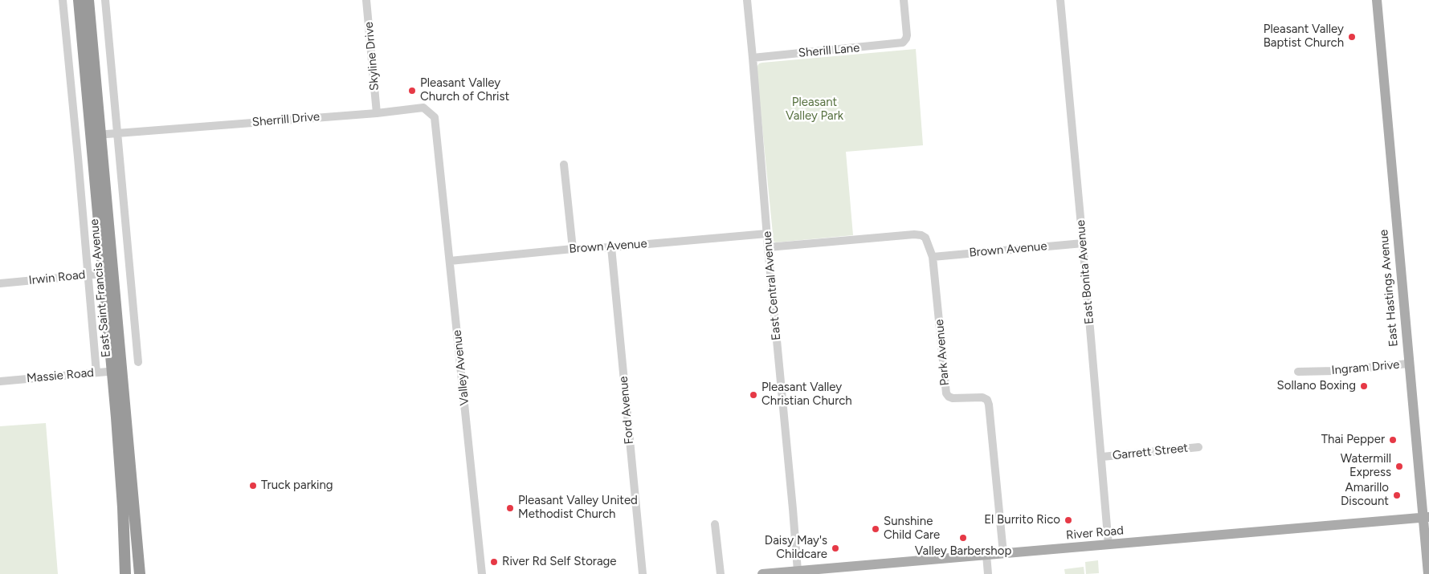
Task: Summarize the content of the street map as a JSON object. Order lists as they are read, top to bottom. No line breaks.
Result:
{"streets":{"highway":["East Saint Francis Avenue"],"main road":["East Hastings Avenue","River Road"],"street":["Sherill Lane","Skyline Drive","Sherrill Drive","Brown Avenue","East Bonita Avenue","Irwin Road","East Central Avenue","Park Avenue","Valley Avenue","Ingram Drive","Massie Road","Ford Avenue","Garrett Street"]},"crossings":[["Sherill Lane","East Central Avenue"],["Skyline Drive","Sherrill Drive"],["Sherrill Drive","East Saint Francis Avenue"],["Sherrill Drive","Valley Avenue"],["Brown Avenue","East Bonita Avenue"],["Brown Avenue","East Central Avenue"],["Brown Avenue","Park Avenue"],["Brown Avenue","Valley Avenue"],["Brown Avenue","Ford Avenue"],["East Bonita Avenue","Garrett Street"],["East Bonita Avenue","River Road"],["Irwin Road","East Saint Francis Avenue"],["East Central Avenue","Park Avenue"],["East Central Avenue","River Road"],["East Saint Francis Avenue","Massie Road"],["East Hastings Avenue","Ingram Drive"],["East Hastings Avenue","River Road"],["Park Avenue","River Road"]],"parks":["Pleasant Valley Park"],"places":["Pleasant Valley Baptist Church","Pleasant Valley Church of Christ","Sollano Boxing","Pleasant Valley Christian Church","Thai Pepper","Watermill Express","Truck parking","Amarillo Discount","Pleasant Valley United Methodist Church","El Burrito Rico","Sunshine Child Care","Valley Barbershop","Daisy May's Childcare","River Rd Self Storage"]}
